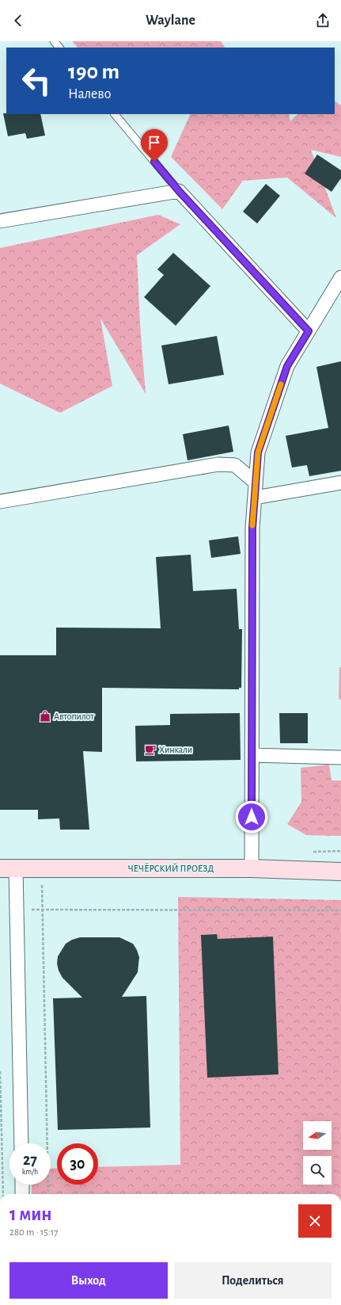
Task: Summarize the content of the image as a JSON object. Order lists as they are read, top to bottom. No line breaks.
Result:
{"streets":{"main road":["ЧЕЧЁРСКИЙ ПРОЕЗД"]},"places":{"shop":["Автопилот"],"cafe":["Хинкали"]},"north":"left","page":{"header":"Waylane","turn":["190 m","Налево"],"speed":"27 km/h","limit":"30","heading":["1 мин","280 m · 15:17"],"buttons":["Выход","Поделиться"]}}
